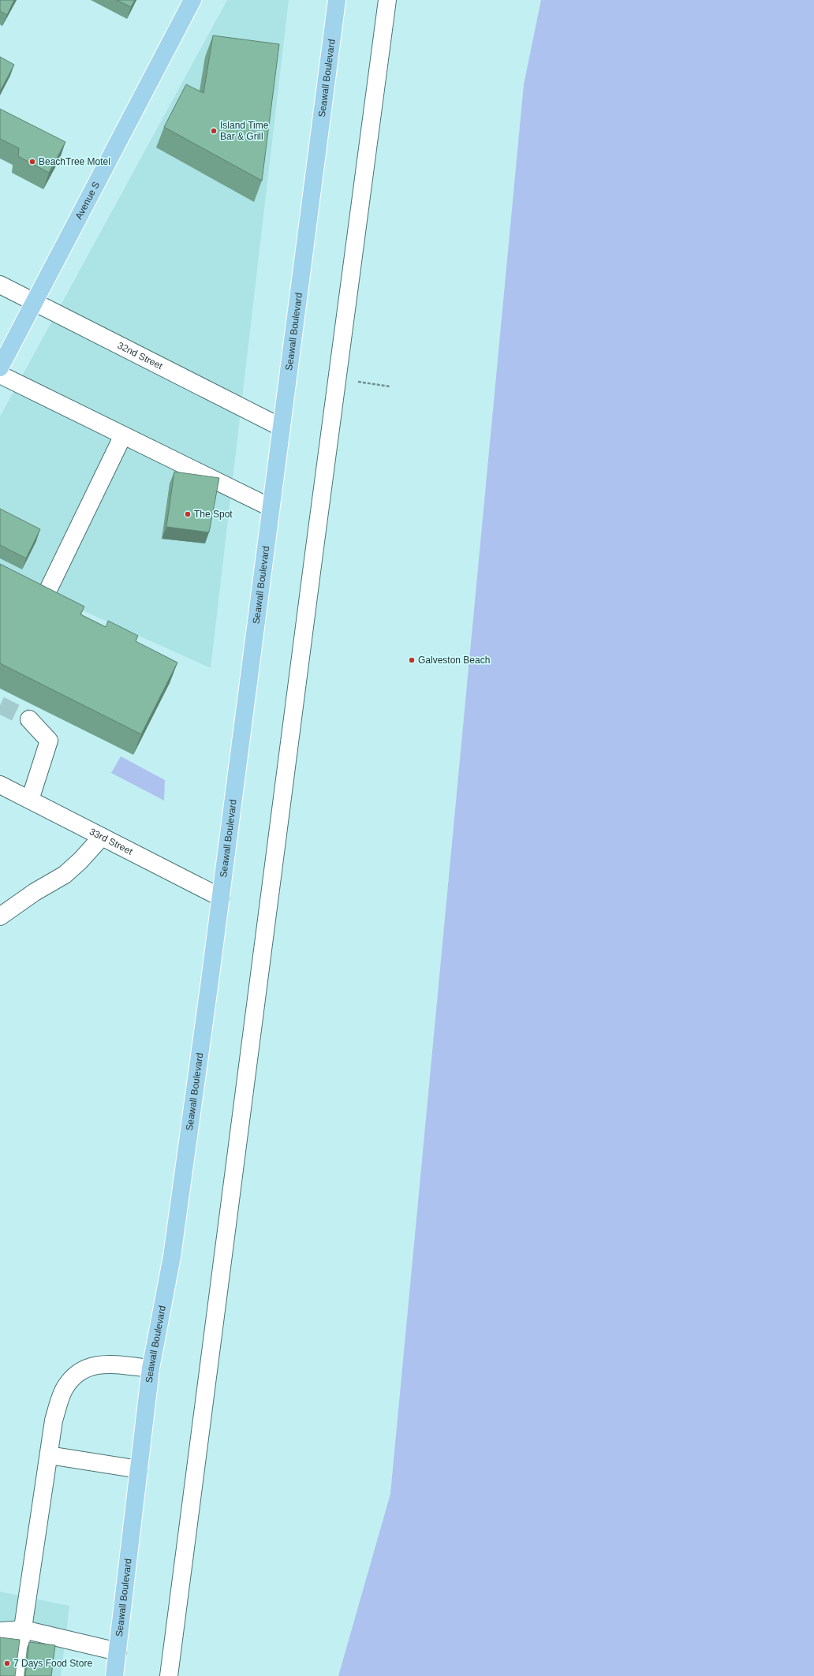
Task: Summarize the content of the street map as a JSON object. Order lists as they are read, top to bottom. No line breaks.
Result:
{"streets":{"main road":["Seawall Boulevard","Avenue S"],"street":["32nd Street","33rd Street"]},"crossings":[["Seawall Boulevard","32nd Street"],["Seawall Boulevard","33rd Street"],["Avenue S","32nd Street"]],"places":["Island Time Bar & Grill","BeachTree Motel","The Spot","Galveston Beach","7 Days Food Store"]}
